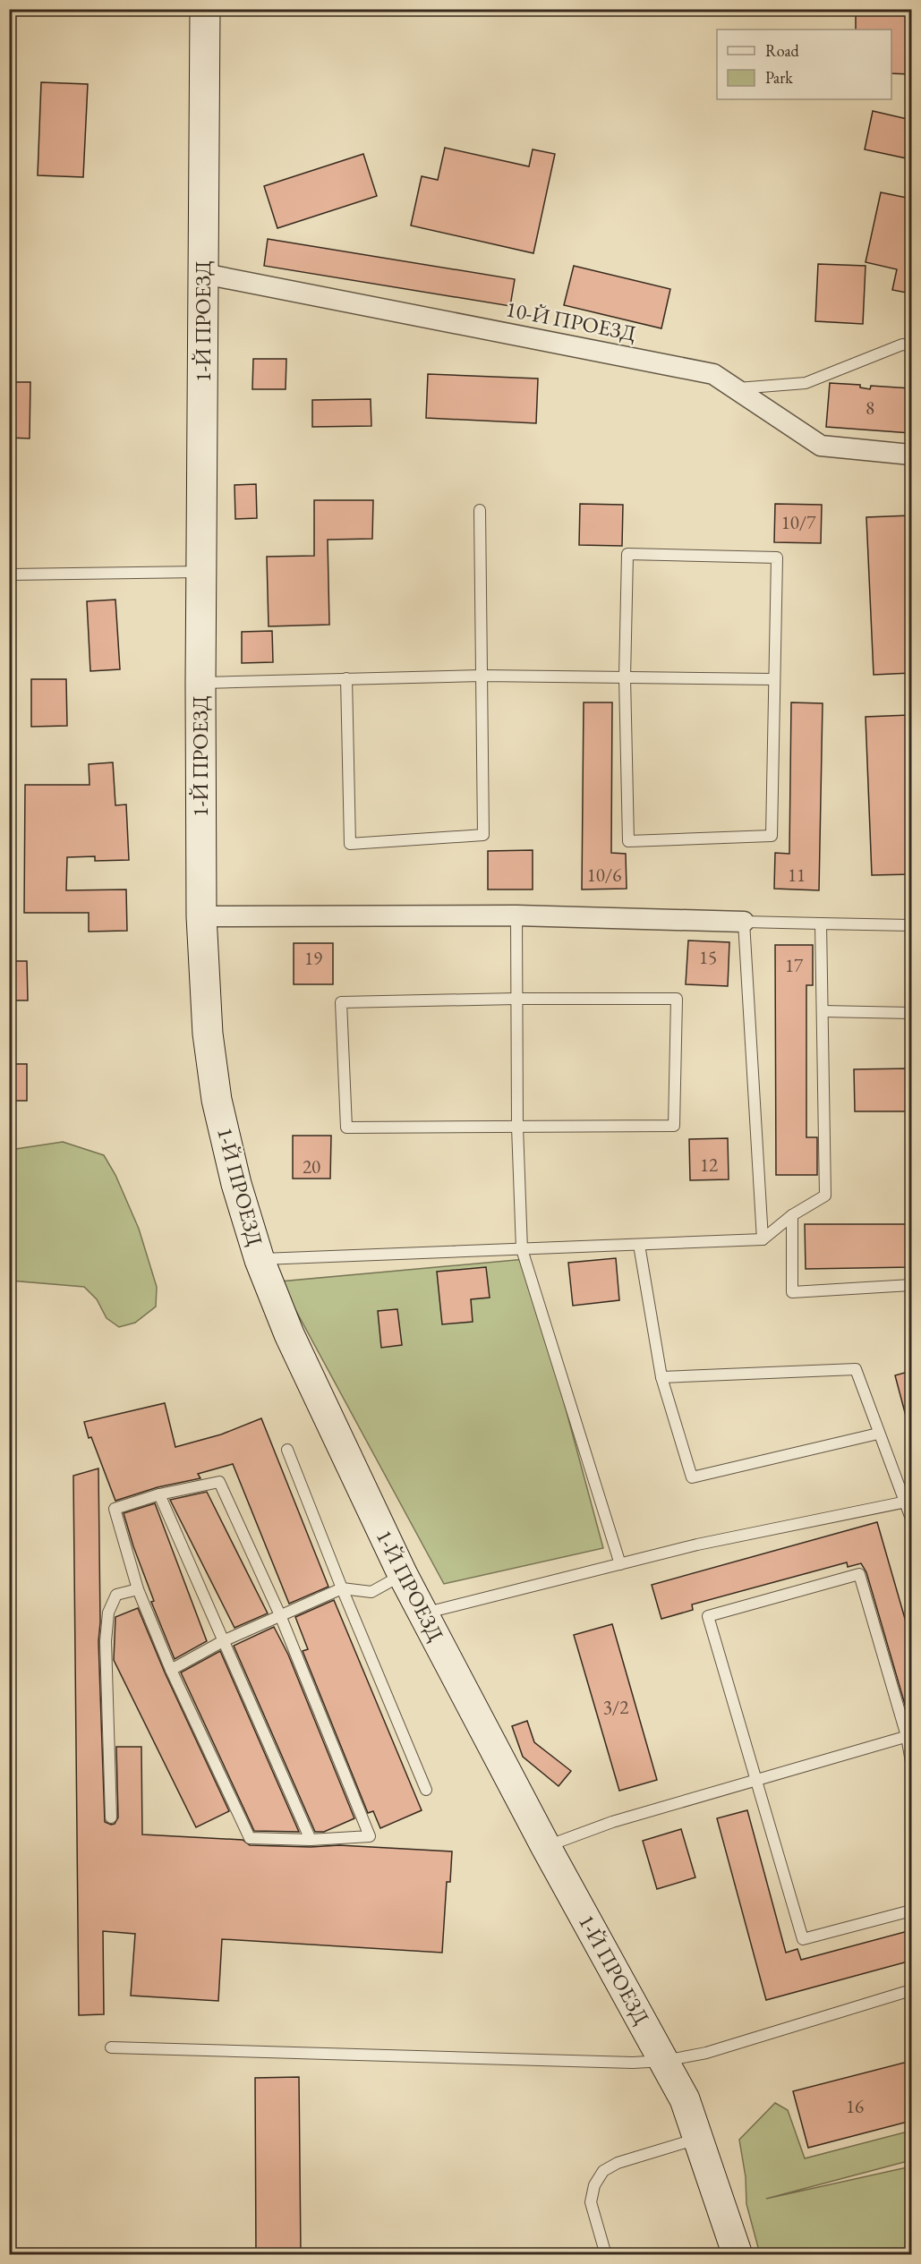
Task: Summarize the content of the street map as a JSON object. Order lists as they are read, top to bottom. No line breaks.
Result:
{"streets":{"street":["1-Й ПРОЕЗД","10-Й ПРОЕЗД"]},"crossings":[["1-Й ПРОЕЗД","10-Й ПРОЕЗД"]],"house_numbers":["8","10/7","10/6","11","15","19","17","12","20","3/2","16"],"legend":["Road","Park"]}
